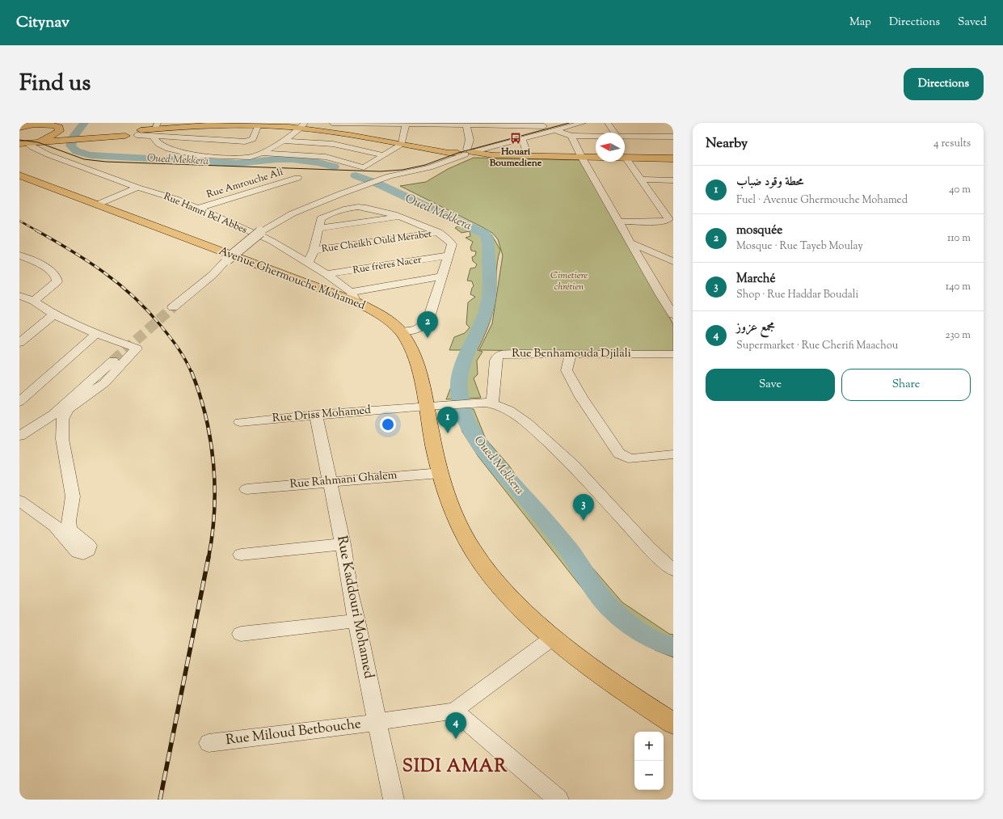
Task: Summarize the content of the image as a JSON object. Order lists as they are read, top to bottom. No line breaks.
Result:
{"streets":{"main road":["Avenue Ghermouche Mohamed"],"street":["Rue Amrouche Ali","Rue Hamri Bel Abbes","Rue Cheikh Ould Merabet","Rue frères Nacer","Rue Benhamouda Djilali","Rue Driss Mohamed","Rue Rahmani Ghalem","Rue Kaddouri Mohamed","Rue Miloud Betbouche"]},"crossings":[["Rue Amrouche Ali","Rue Hamri Bel Abbes"],["Rue Hamri Bel Abbes","Rue frères Nacer"],["Rue Hamri Bel Abbes","Avenue Ghermouche Mohamed"],["Avenue Ghermouche Mohamed","Rue Driss Mohamed"],["Avenue Ghermouche Mohamed","Rue Rahmani Ghalem"],["Rue Benhamouda Djilali","Rue Driss Mohamed"],["Rue Driss Mohamed","Rue Kaddouri Mohamed"],["Rue Rahmani Ghalem","Rue Kaddouri Mohamed"],["Rue Kaddouri Mohamed","Rue Miloud Betbouche"]],"districts":["SIDI AMAR"],"water":["Oued Mekkera"],"parks":["Cimetiere chrétien"],"places":{"bus stop":["Houari Boumediene"]},"north":"left","page":{"header":"Citynav","nav":["Map","Directions","Saved"],"title":"Find us","buttons":["Directions",["Save","Share"]],"heading":["Nearby","4 results"],"list":[{"mark":"1","name":"محطة وقود ضباب","note":"Fuel · Avenue Ghermouche Mohamed","value":"40 m"},{"mark":"2","name":"mosquée","note":"Mosque · Rue Tayeb Moulay","value":"110 m"},{"mark":"3","name":"Marché","note":"Shop · Rue Haddar Boudali","value":"140 m"},{"mark":"4","name":"مجمع عزوز","note":"Supermarket · Rue Cherifi Maachou","value":"230 m"}],"pins":["2","1","3","4"],"map_buttons":["+","−"]}}
